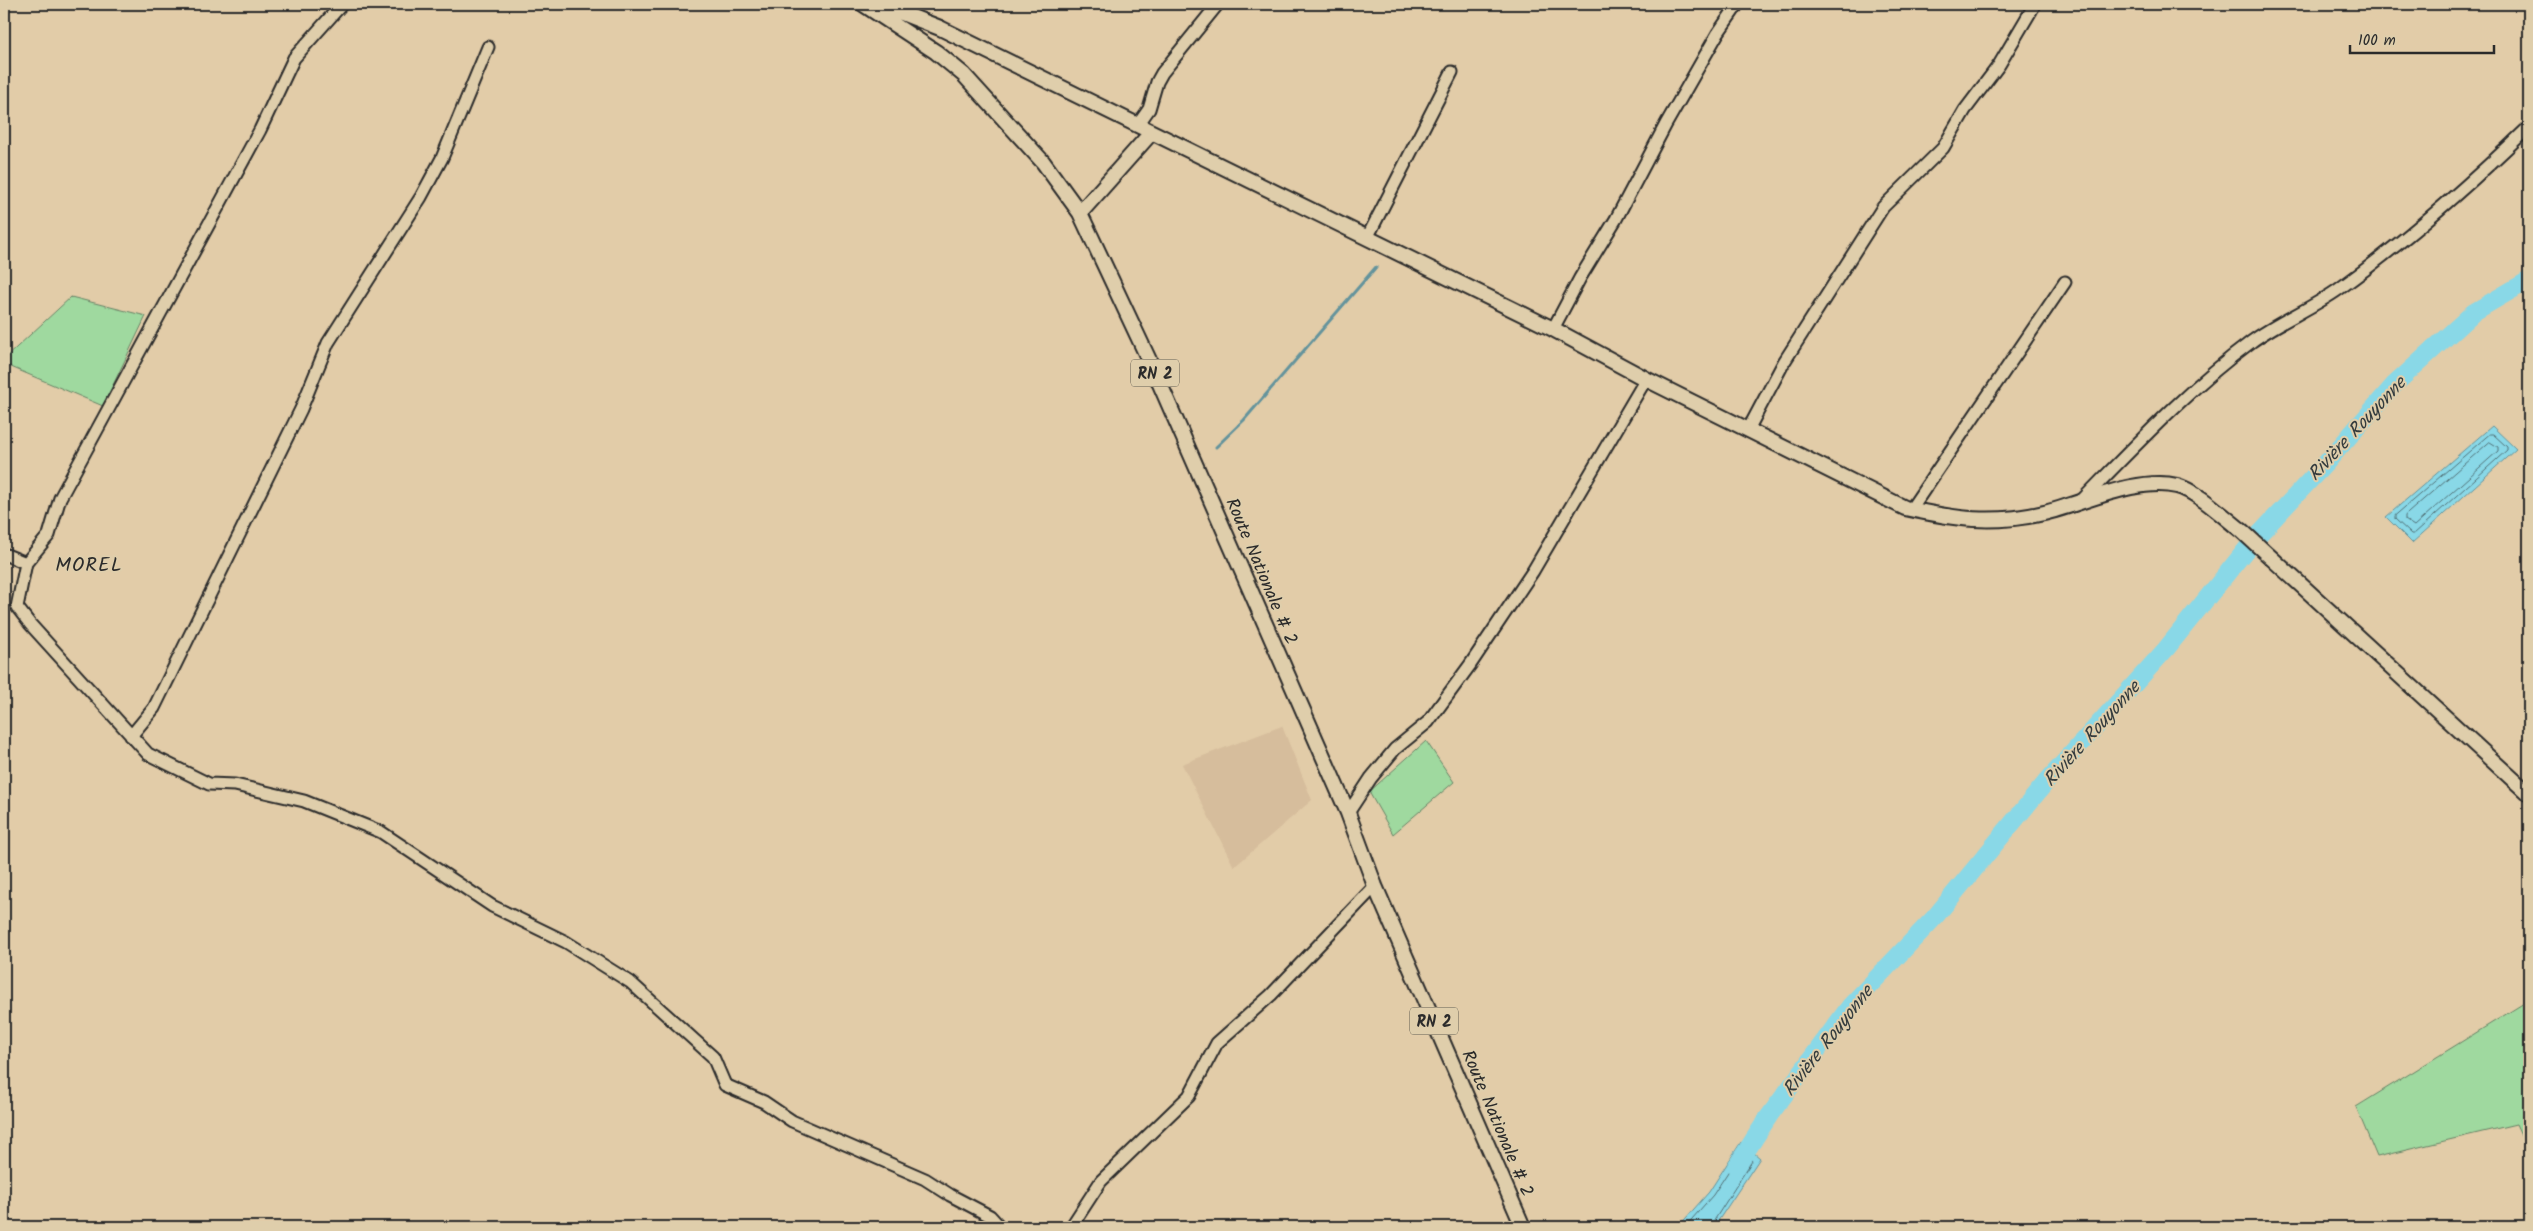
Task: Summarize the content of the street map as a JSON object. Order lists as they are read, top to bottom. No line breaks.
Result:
{"streets":{"main road":["RN 2","Route Nationale # 2"]},"districts":["MOREL"],"water":["Rivière Rouyonne"],"scale_bar":"100 m"}
